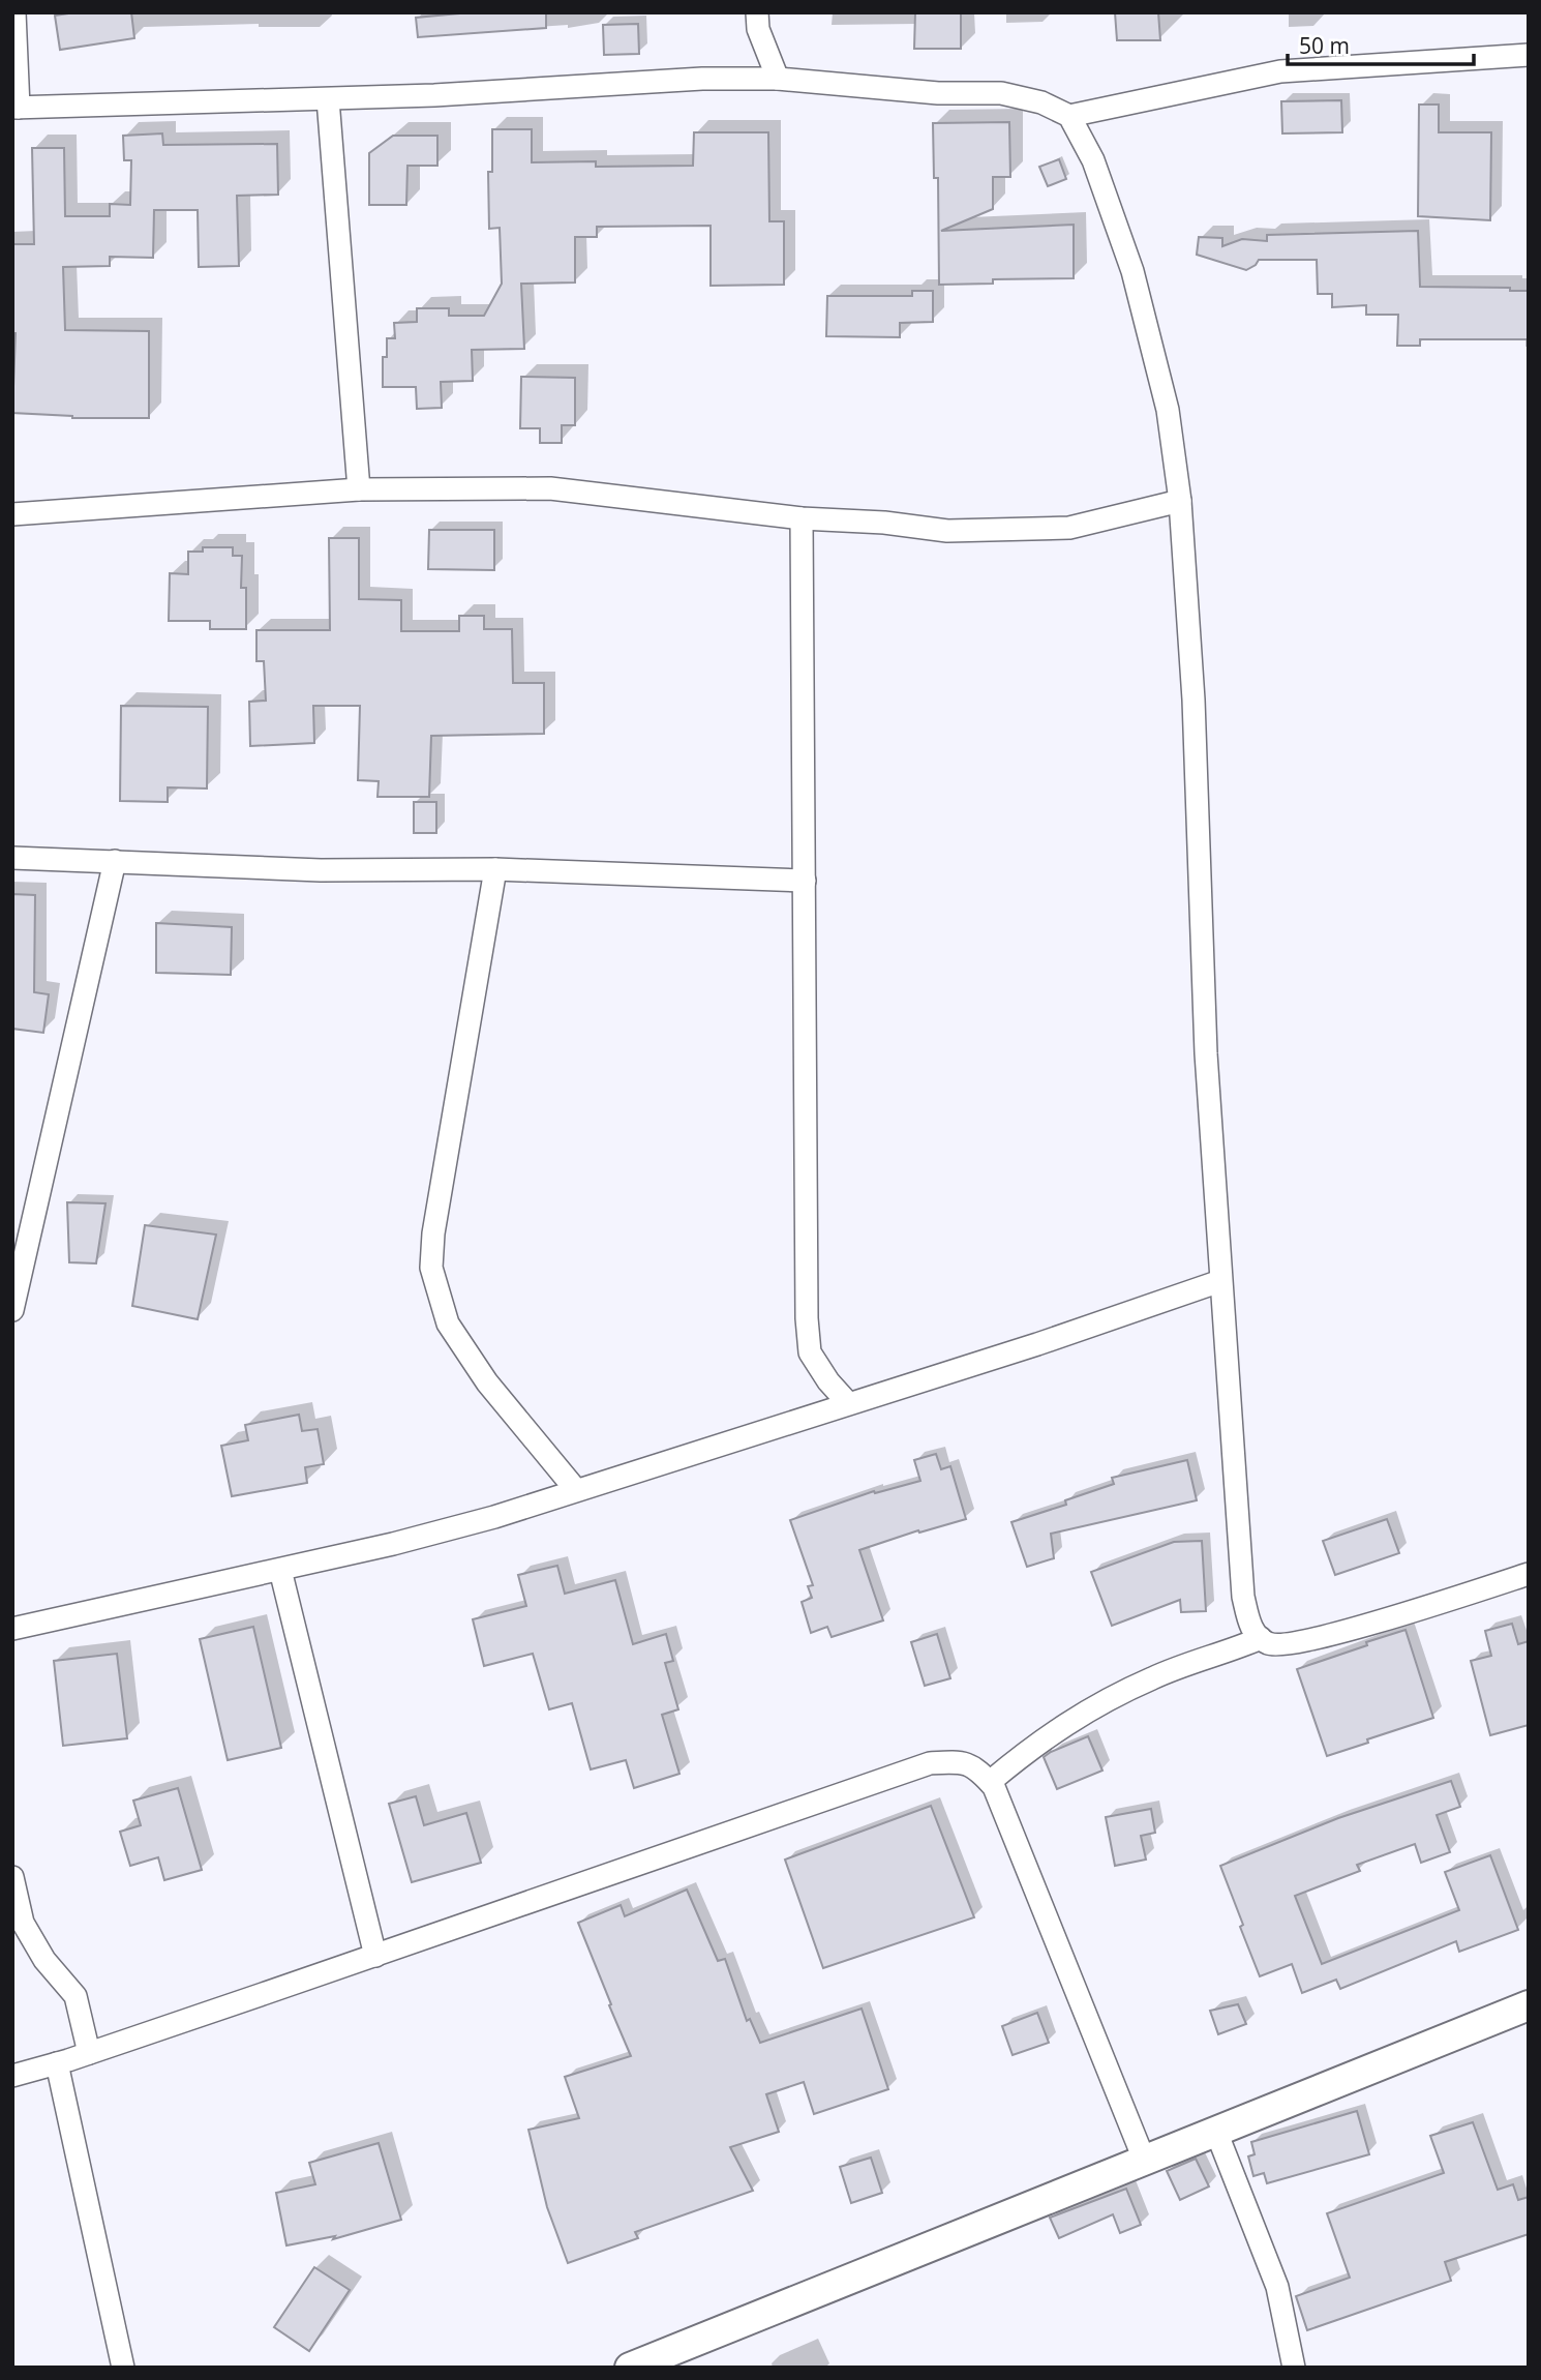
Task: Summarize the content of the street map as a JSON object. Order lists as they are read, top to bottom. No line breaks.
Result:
{"scale_bar":"50 m"}
